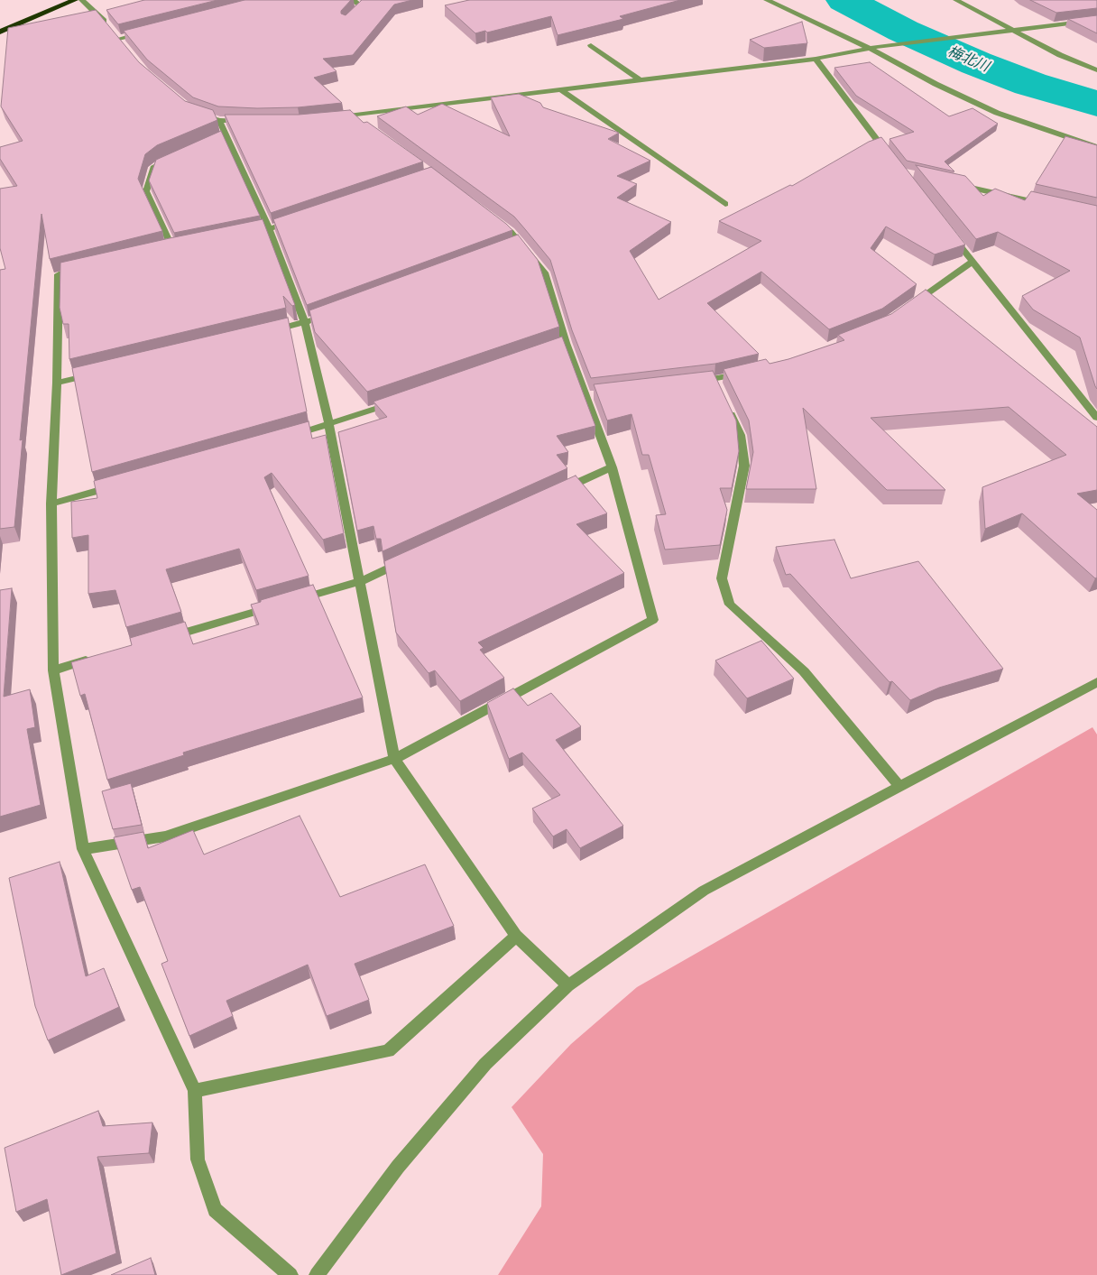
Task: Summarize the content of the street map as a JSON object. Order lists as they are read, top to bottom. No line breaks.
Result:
{"water":["梅北川"]}
